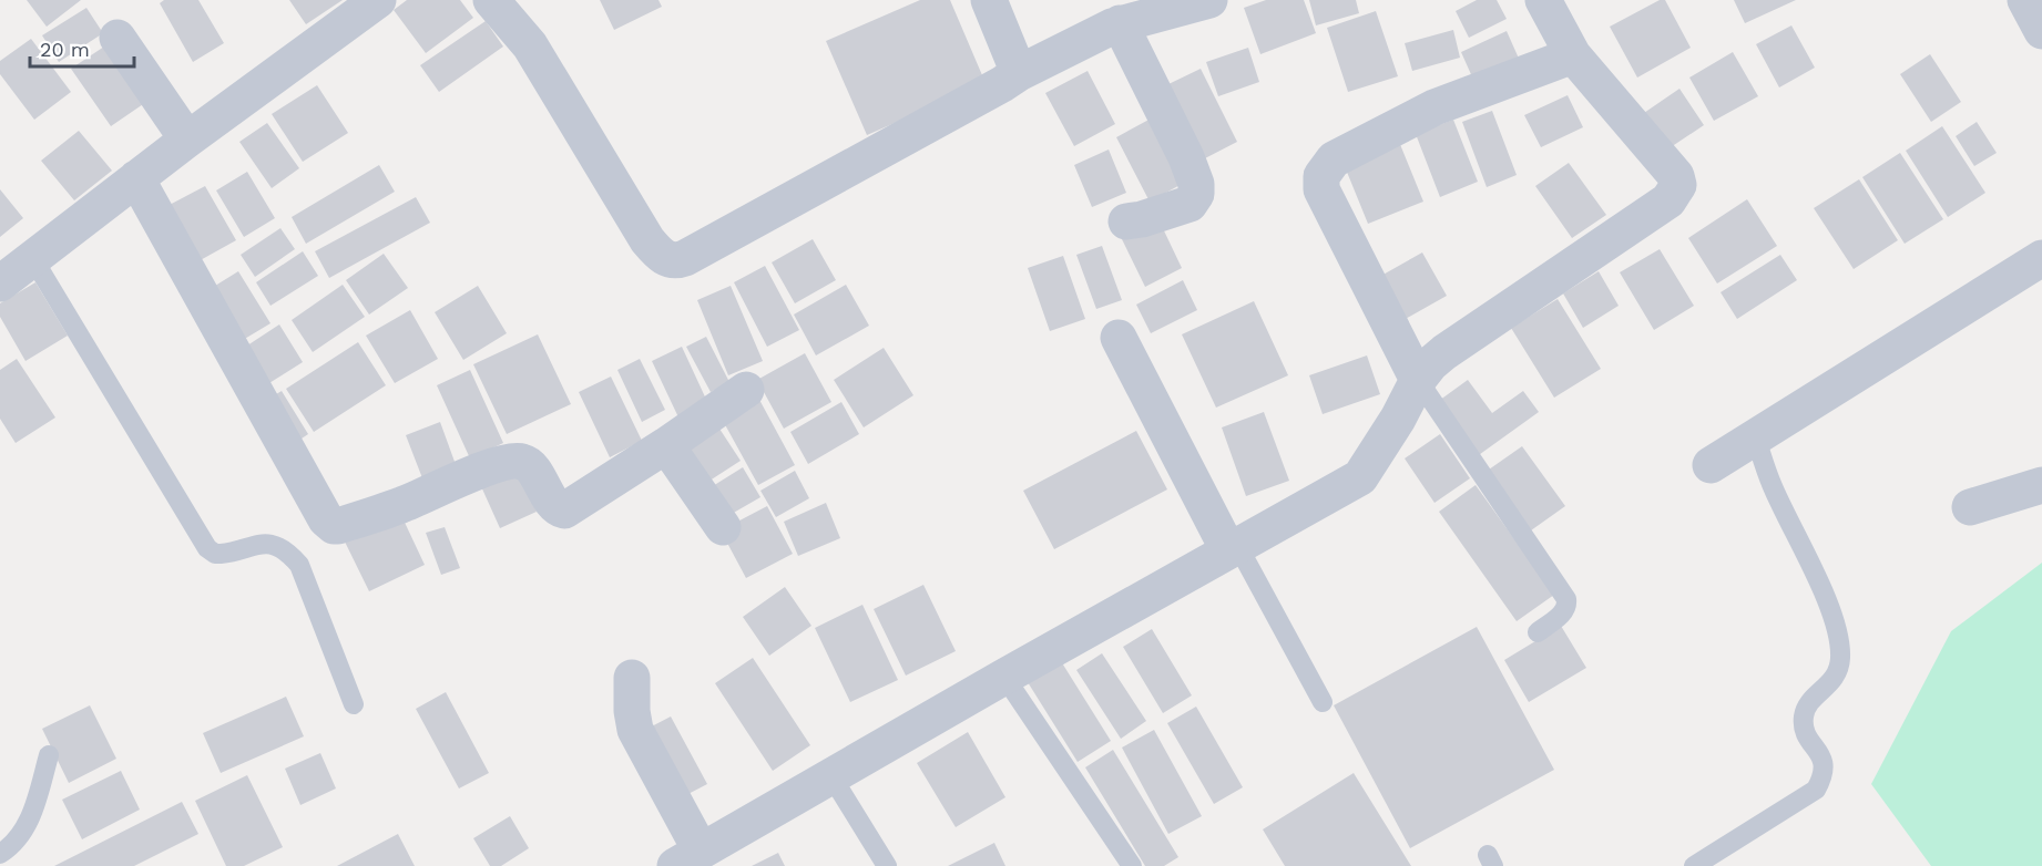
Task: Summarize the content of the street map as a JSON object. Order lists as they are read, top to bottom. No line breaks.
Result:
{"scale_bar":"20 m"}
